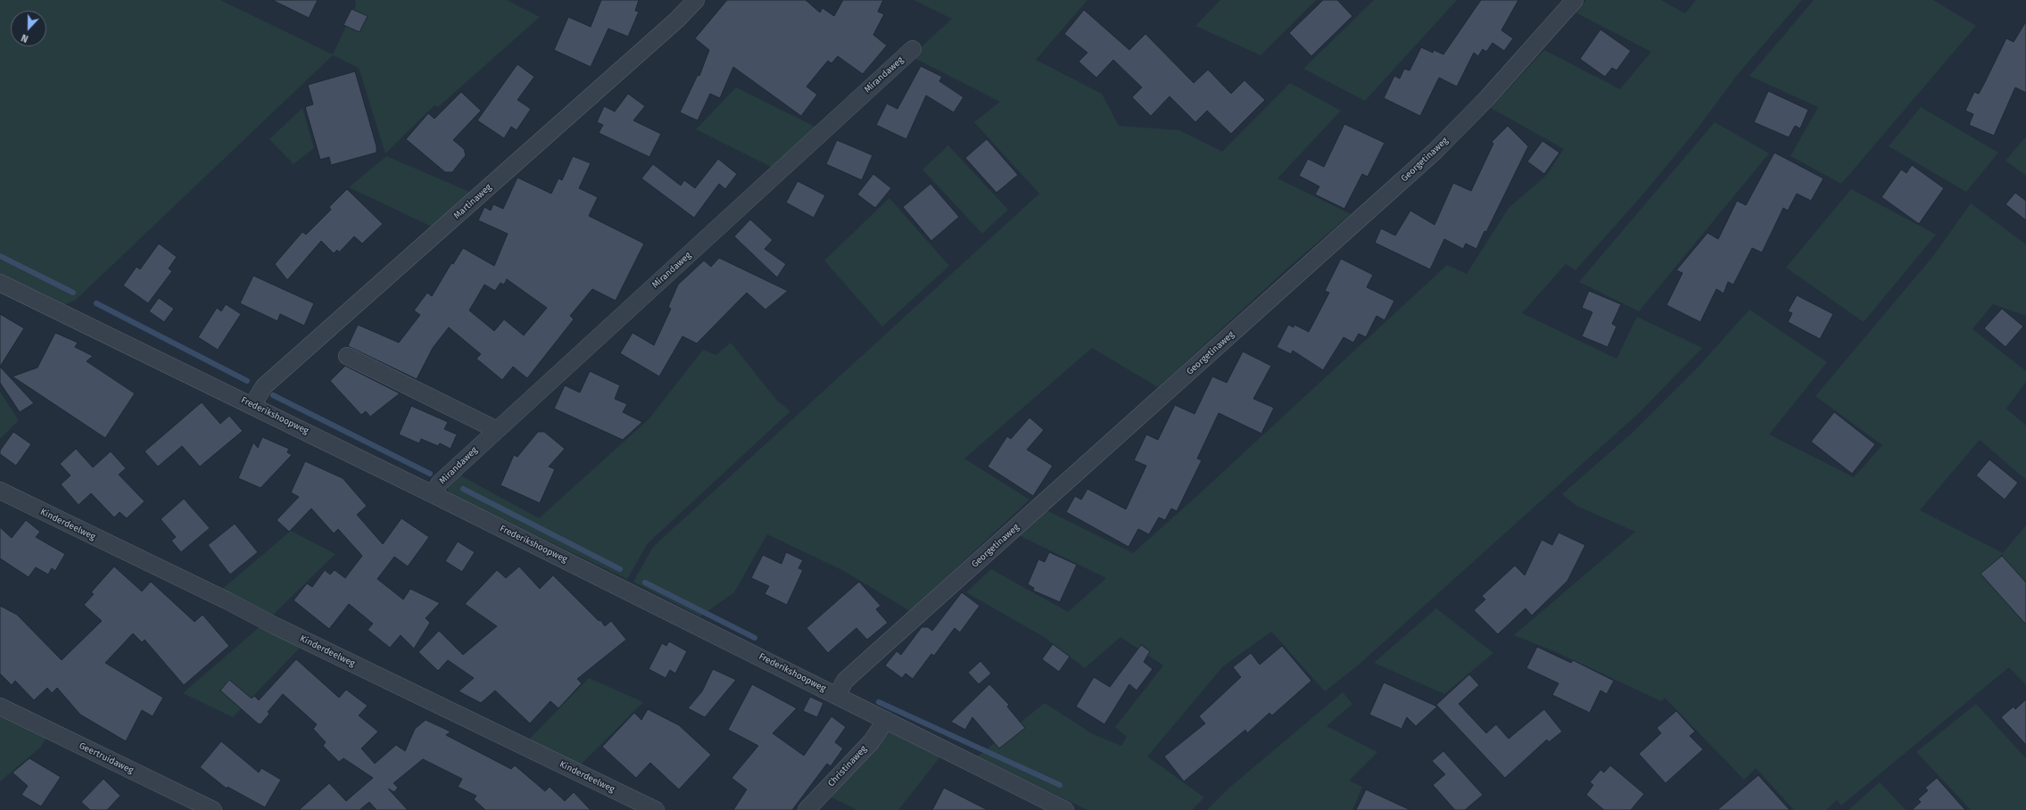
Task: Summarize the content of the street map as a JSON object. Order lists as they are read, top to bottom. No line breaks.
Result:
{"streets":{"street":["Mirandaweg","Georgetinaweg","Martinaweg","Frederikshoopweg","Kinderdeelweg","Geertruidaweg","Christinaweg"]},"crossings":[["Mirandaweg","Frederikshoopweg"],["Georgetinaweg","Frederikshoopweg"],["Martinaweg","Frederikshoopweg"],["Frederikshoopweg","Christinaweg"]],"north":"bottom"}
